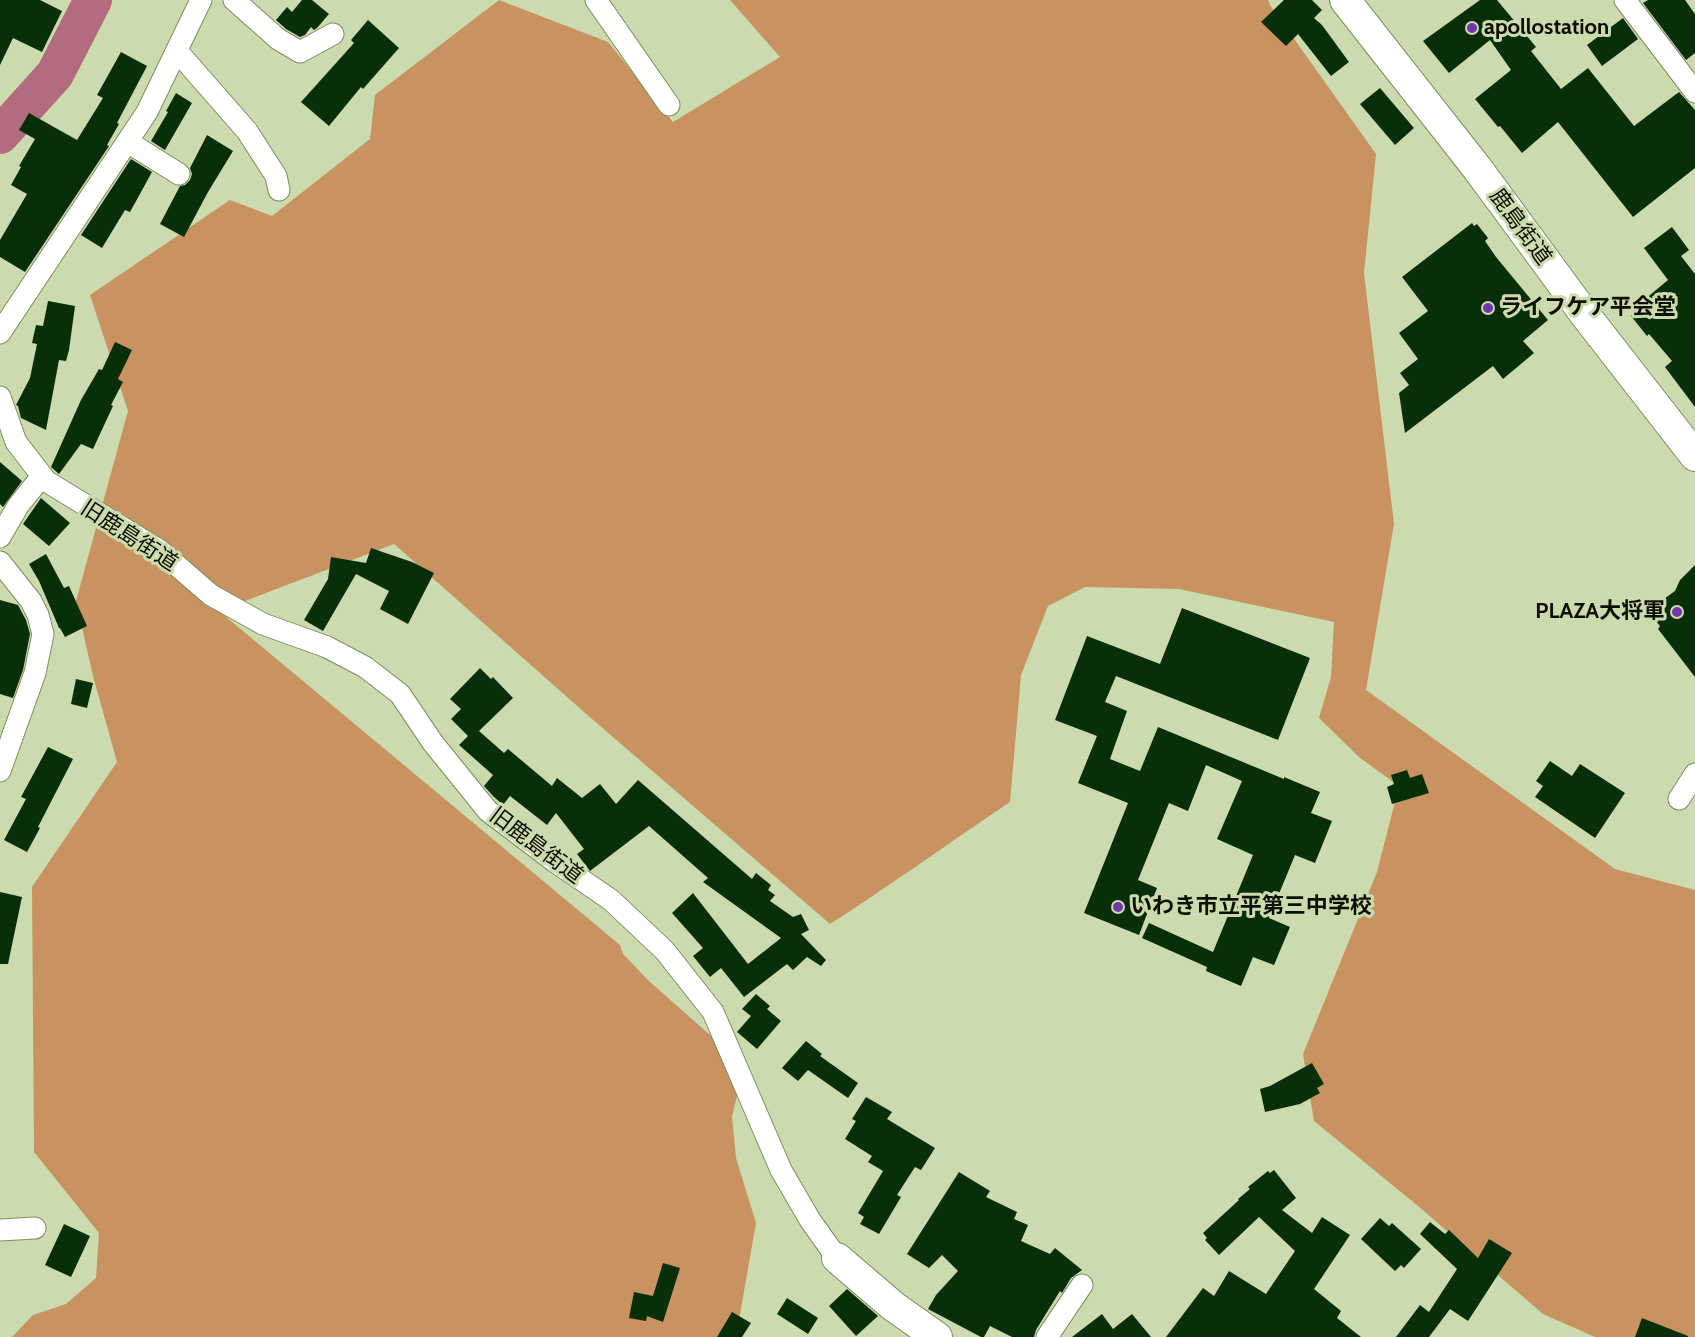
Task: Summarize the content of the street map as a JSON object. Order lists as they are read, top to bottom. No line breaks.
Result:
{"streets":{"street":["鹿島街道","旧鹿島街道"]},"places":["apollostation","ライフケア平会堂","PLAZA大将軍","いわき市立平第三中学校"]}
